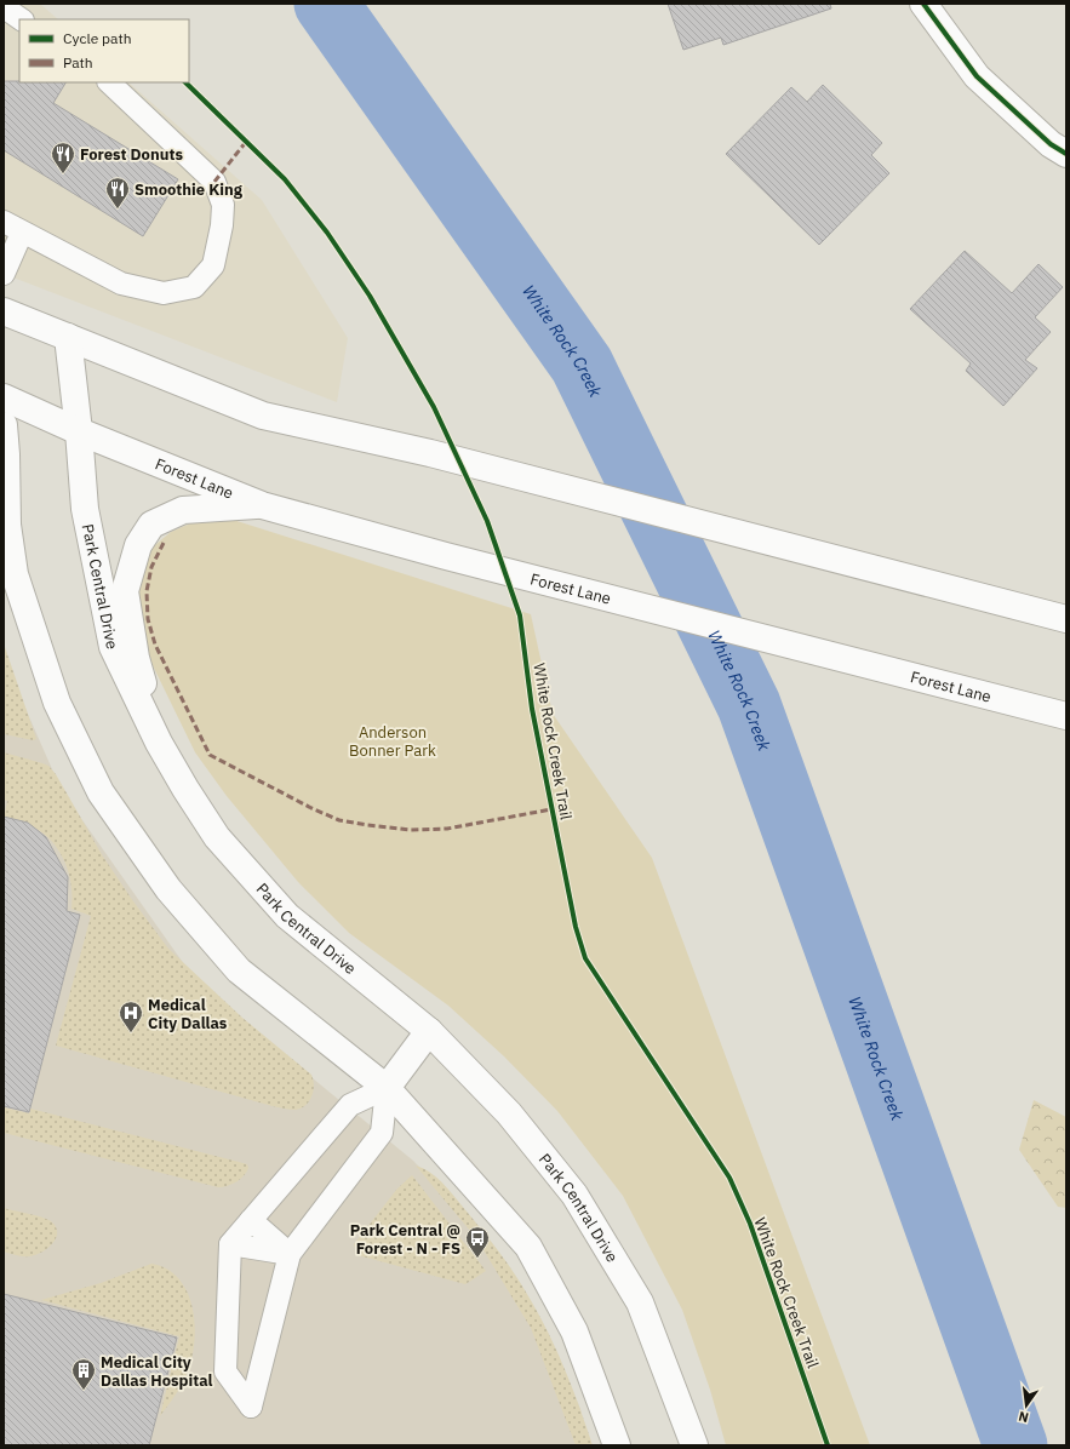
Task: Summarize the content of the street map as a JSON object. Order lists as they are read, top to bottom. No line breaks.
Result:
{"streets":{"main road":["Forest Lane","Park Central Drive"],"cycle path":["White Rock Creek Trail"]},"crossings":[["Forest Lane","Park Central Drive"]],"water":["White Rock Creek"],"parks":["Anderson Bonner Park"],"places":{"restaurant":["Forest Donuts","Smoothie King"],"hospital":["Medical City Dallas"],"bus stop":["Park Central @ Forest - N - FS"],"building":["Medical City Dallas Hospital"]},"legend":["Cycle path","Path"],"north":"bottom"}
